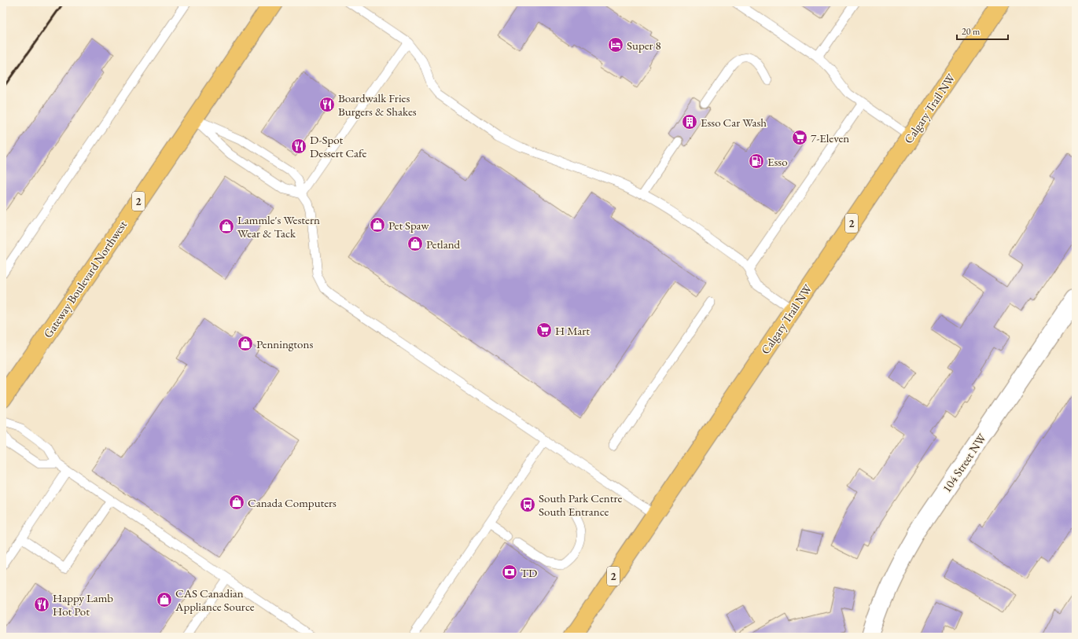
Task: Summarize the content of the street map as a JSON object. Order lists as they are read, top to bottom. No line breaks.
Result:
{"streets":{"highway":["Calgary Trail NW","2","Gateway Boulevard Northwest"],"street":["104 Street NW"]},"places":{"hotel":["Super 8"],"restaurant":["Boardwalk Fries Burgers & Shakes","D-Spot Dessert Cafe","Happy Lamb Hot Pot"],"building":["Esso Car Wash"],"supermarket":["7-Eleven","H Mart"],"fuel station":["Esso"],"shop":["Pet Spaw","Lammle's Western Wear & Tack","Petland","Penningtons","Canada Computers","CAS Canadian Appliance Source"],"bus stop":["South Park Centre South Entrance"],"bank":["TD"]},"scale_bar":"20 m"}
